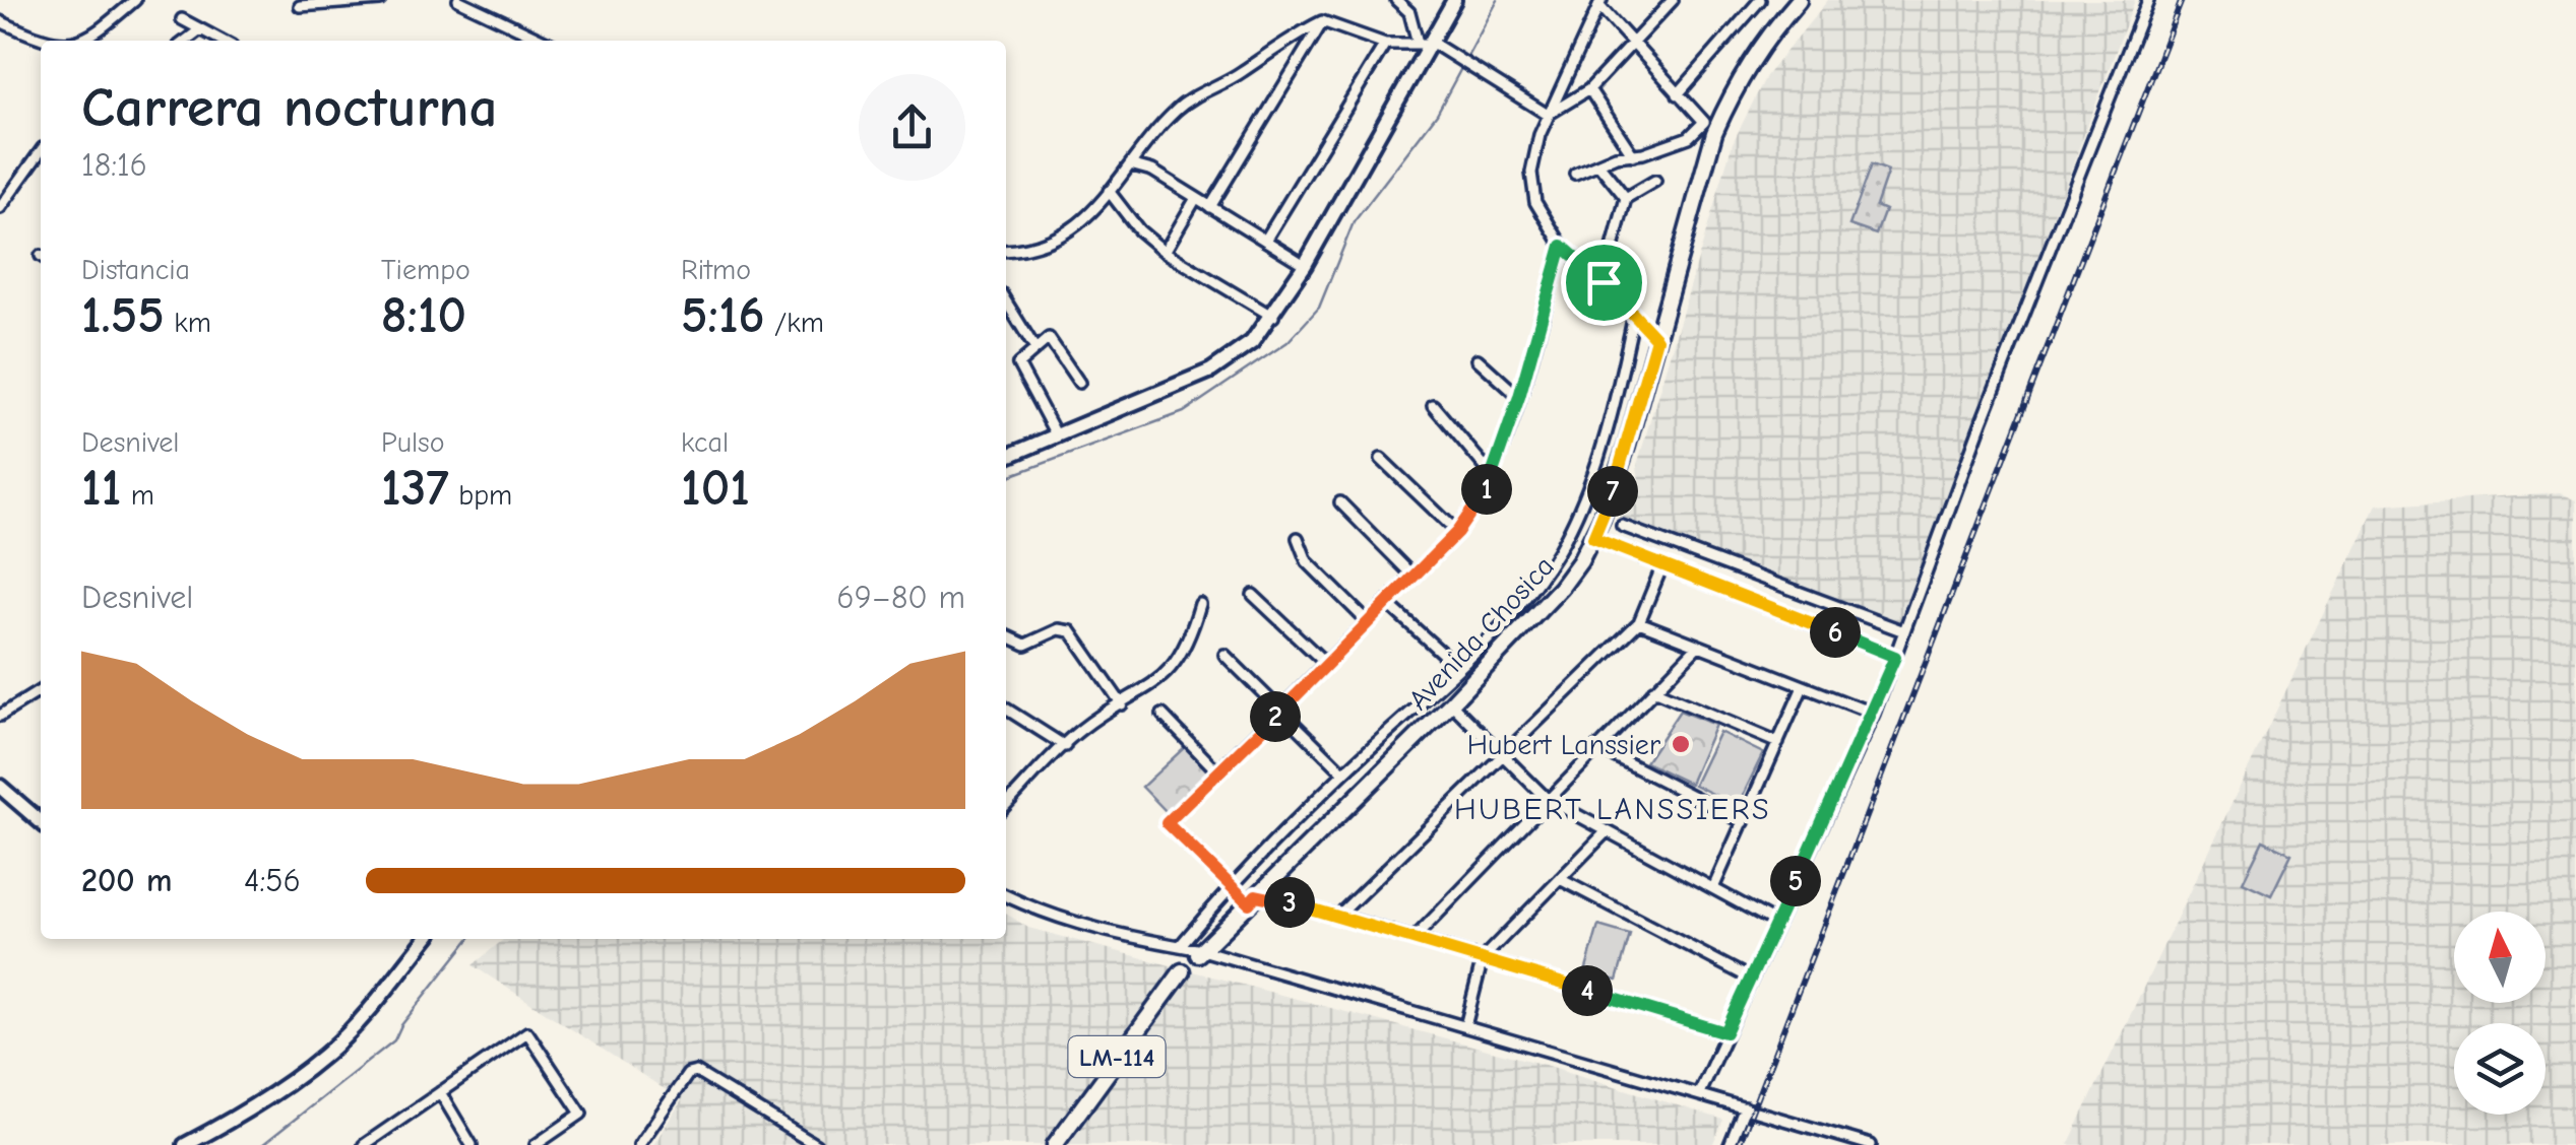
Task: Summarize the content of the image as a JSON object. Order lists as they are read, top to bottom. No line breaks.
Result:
{"streets":{"main road":["Avenida Chosica","LM-114"]},"districts":["HUBERT LANSSIERS"],"places":["Hubert Lanssier"],"north":"top","page":{"heading":["Carrera nocturna","18:16"],"stats":[["Distancia","1.55 km"],["Tiempo","8:10"],["Ritmo","5:16 /km"],["Desnivel","11 m"],["Pulso","137 bpm"],["kcal","101"]],"pins":["1","7","6","2","5","3","4"],"chart":["Desnivel","69–80 m"],"list":[{"name":"200 m","note":"4:56"}]}}
